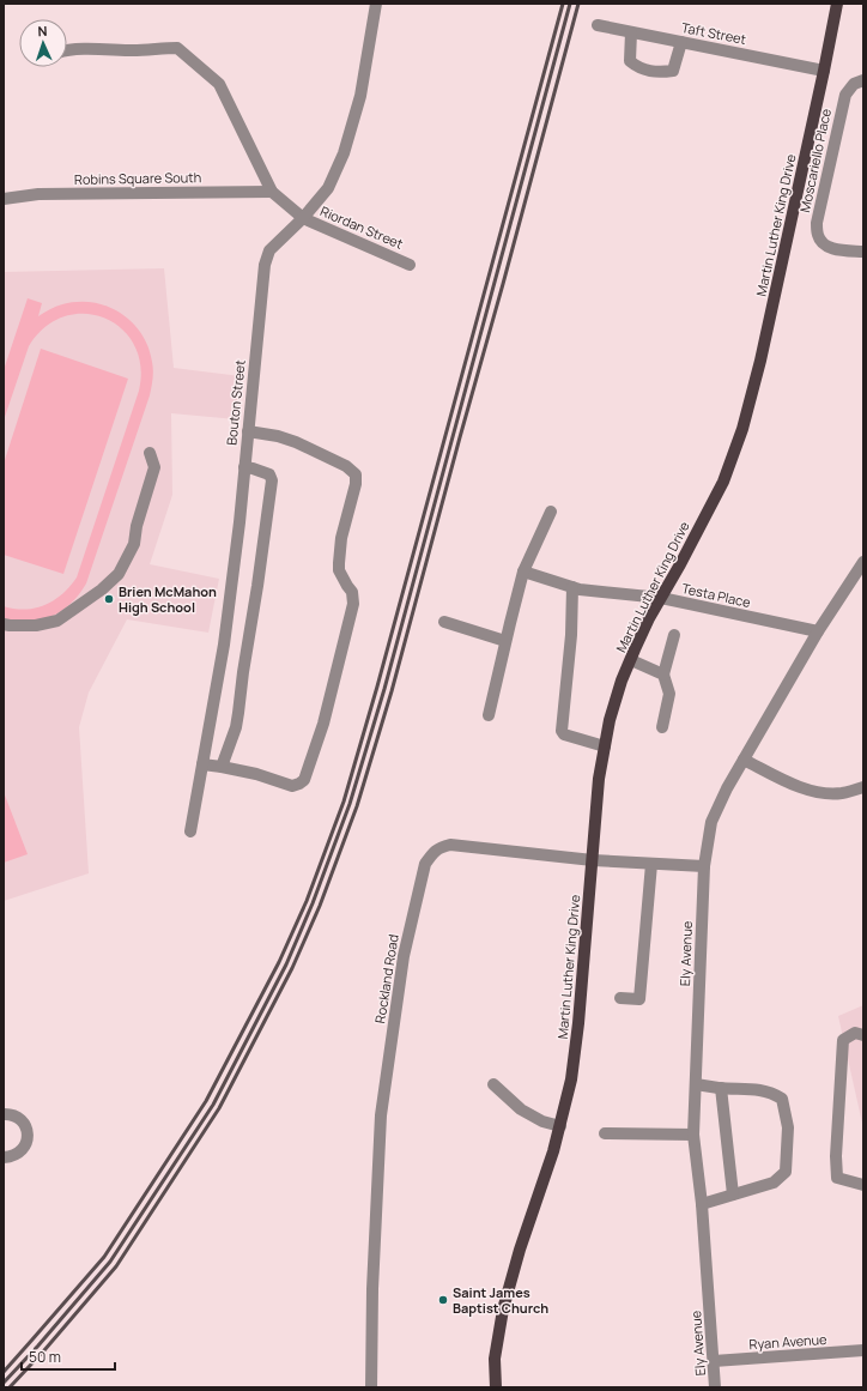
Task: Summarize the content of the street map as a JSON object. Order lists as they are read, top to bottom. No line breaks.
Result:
{"streets":{"main road":["Martin Luther King Drive"],"street":["Taft Street","Moscariello Place","Robins Square South","Riordan Street","Bouton Street","Testa Place","Ely Avenue","Rockland Road","Ryan Avenue"]},"crossings":[["Taft Street","Martin Luther King Drive"],["Robins Square South","Riordan Street"],["Martin Luther King Drive","Testa Place"],["Martin Luther King Drive","Rockland Road"],["Riordan Street","Bouton Street"],["Testa Place","Ely Avenue"],["Ely Avenue","Rockland Road"],["Ely Avenue","Ryan Avenue"]],"places":["Brien McMahon High School","Saint James Baptist Church"],"scale_bar":"50 m","north":"top"}
